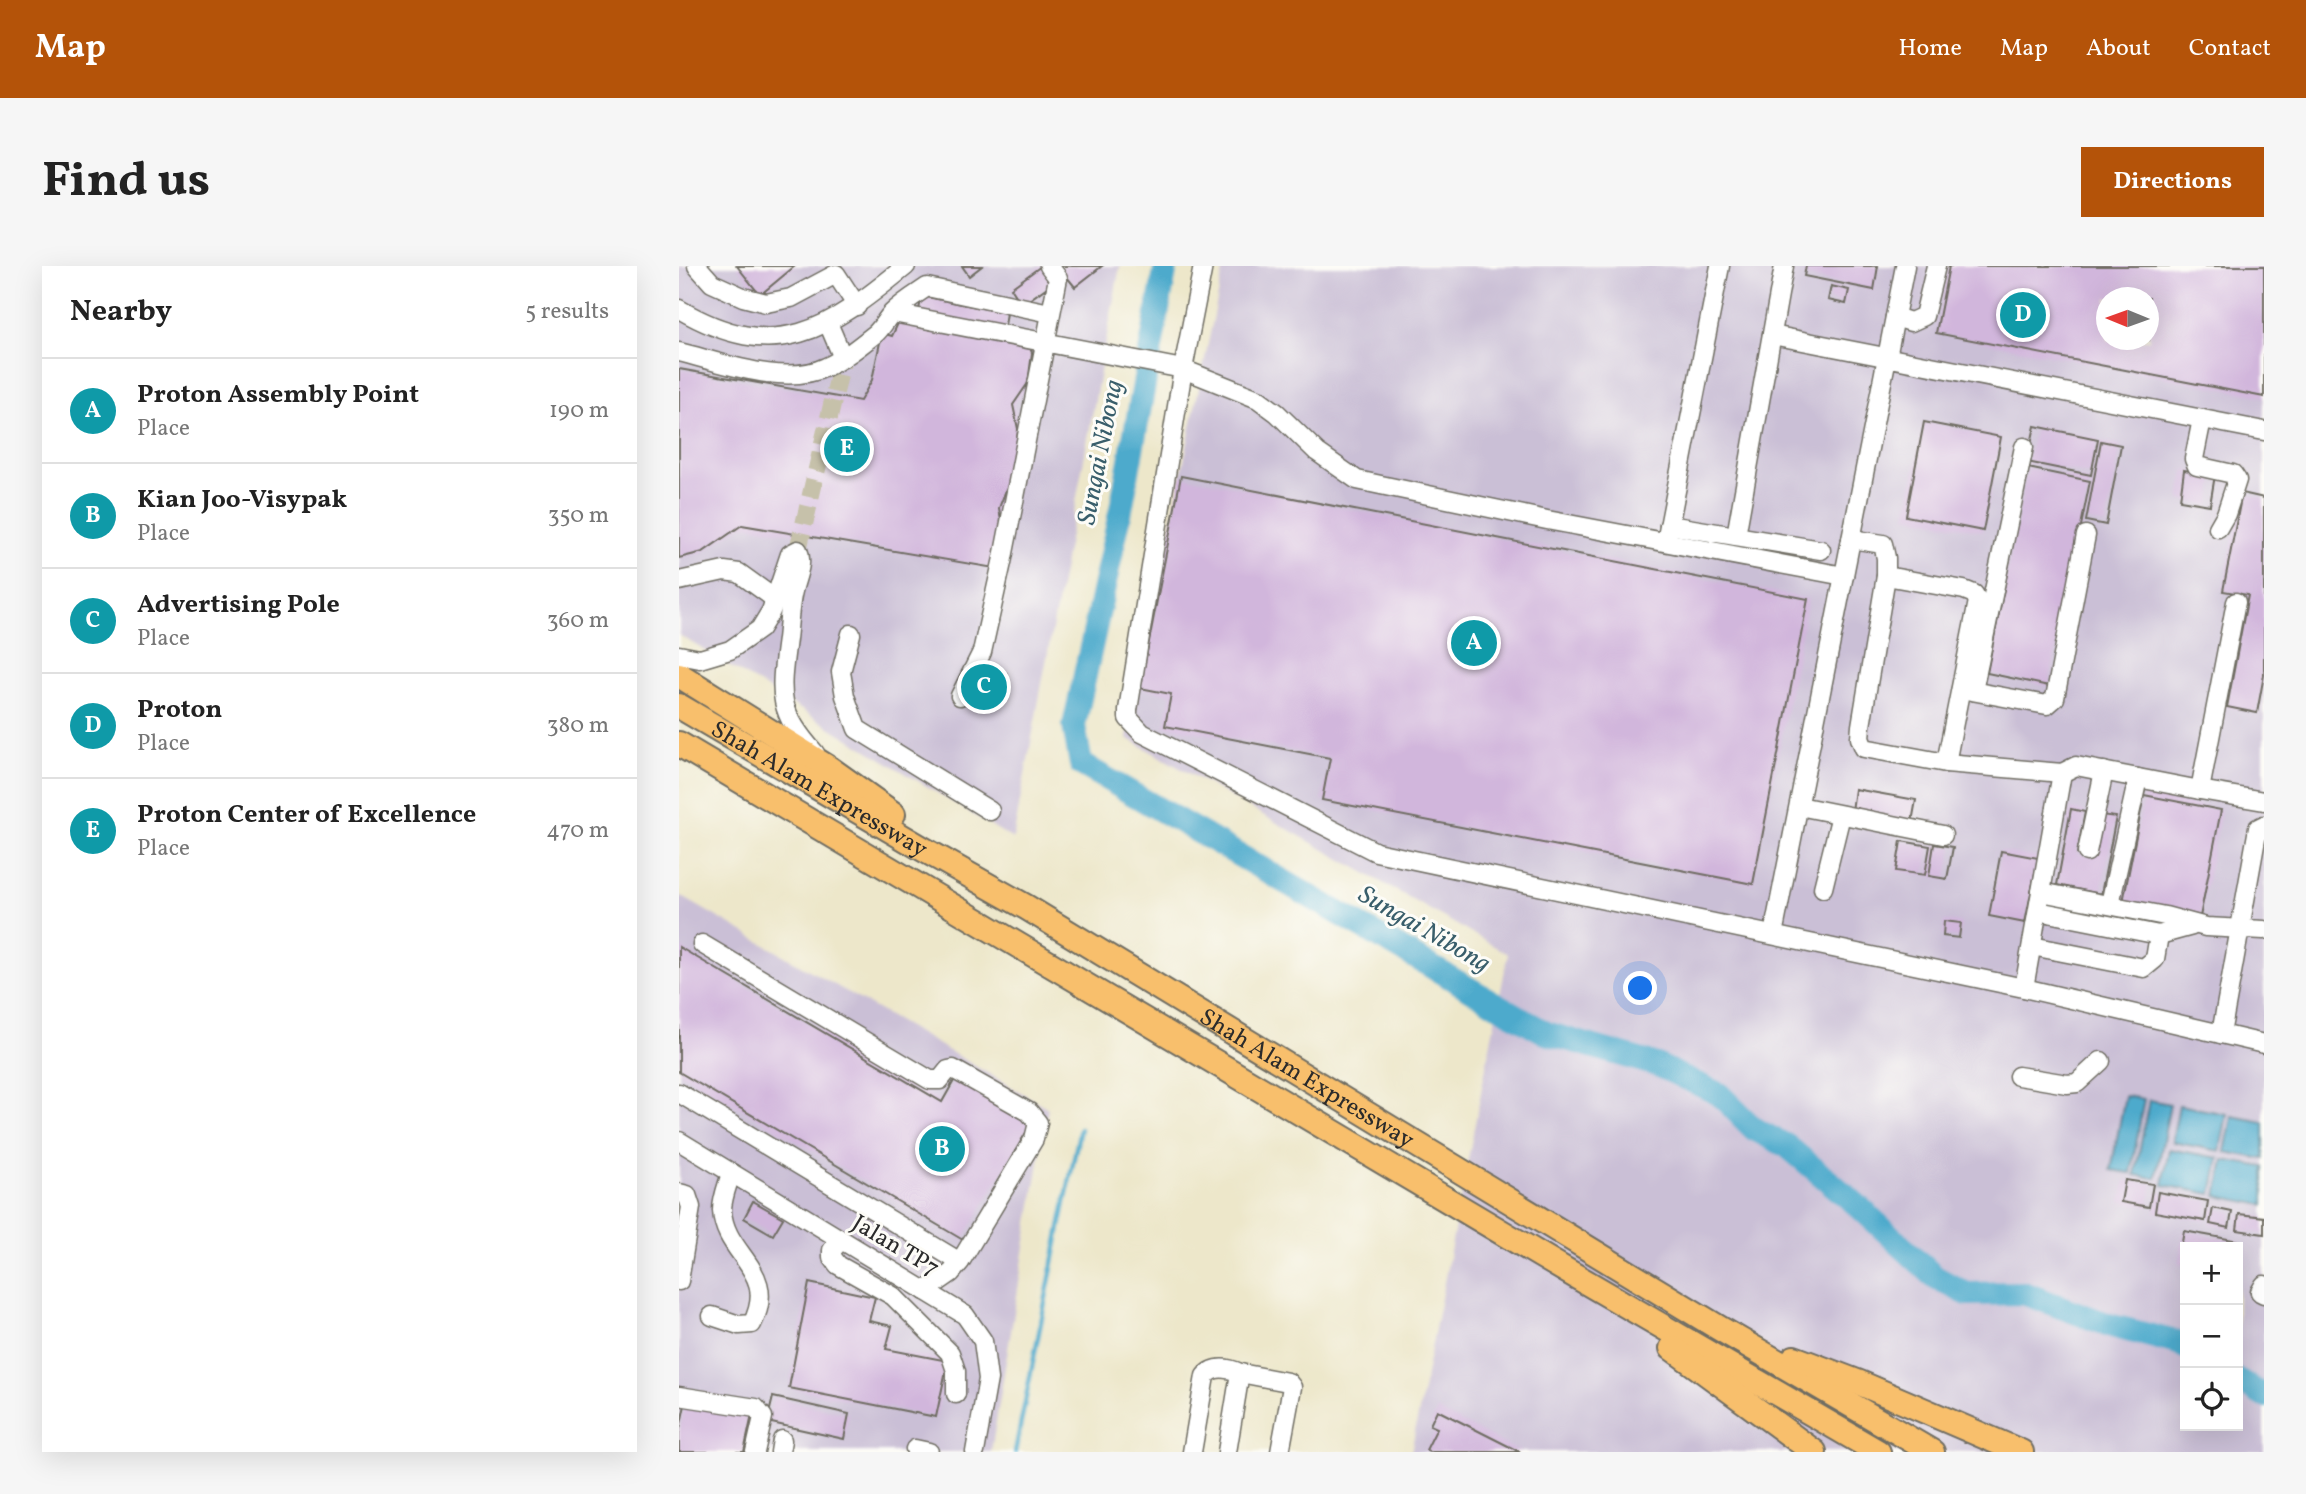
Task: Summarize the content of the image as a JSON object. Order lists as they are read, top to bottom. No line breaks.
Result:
{"streets":{"highway":["Shah Alam Expressway"],"street":["Jalan TP7"]},"water":["Sungai Nibong"],"north":"left","page":{"header":"Map","nav":["Home","Map","About","Contact"],"buttons":"Directions","title":"Find us","heading":["Nearby","5 results"],"pins":["D","E","A","C","B"],"list":[{"mark":"A","name":"Proton Assembly Point","note":"Place","value":"190 m"},{"mark":"B","name":"Kian Joo-Visypak","note":"Place","value":"350 m"},{"mark":"C","name":"Advertising Pole","note":"Place","value":"360 m"},{"mark":"D","name":"Proton","note":"Place","value":"380 m"},{"mark":"E","name":"Proton Center of Excellence","note":"Place","value":"470 m"}],"map_buttons":["+","−"]}}
